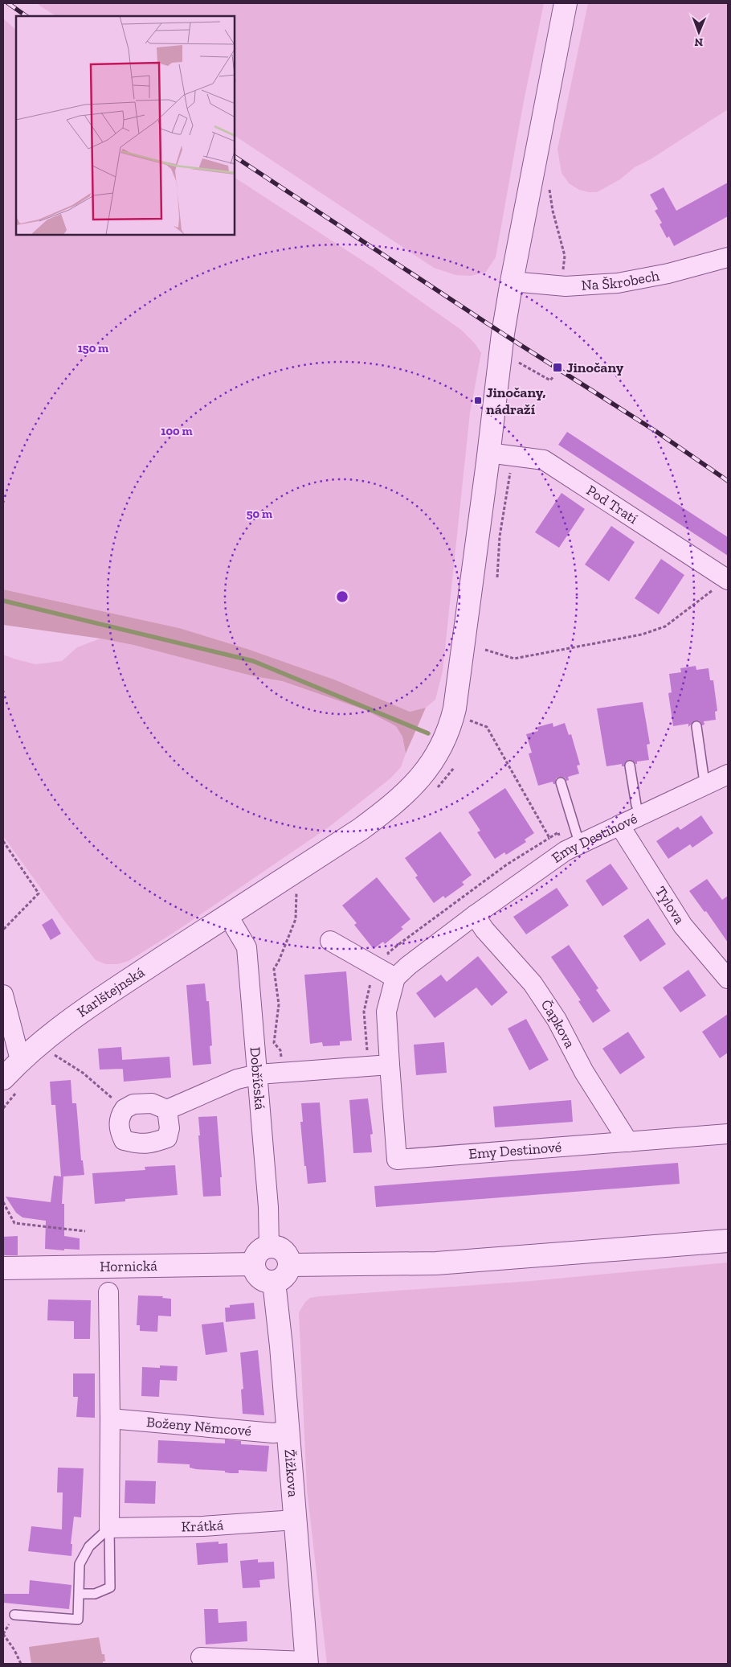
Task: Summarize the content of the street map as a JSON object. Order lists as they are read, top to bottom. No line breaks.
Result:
{"streets":{"street":["Na Škrobech","Pod Tratí","Emy Destinové","Tylova","Karlštejnská","Čapkova","Dobříčská","Hornická","Boženy Němcové","Žižkova","Krátká"]},"crossings":[["Na Škrobech","Karlštejnská"],["Pod Tratí","Karlštejnská"],["Emy Destinové","Tylova"],["Emy Destinové","Čapkova"],["Karlštejnská","Dobříčská"],["Dobříčská","Hornická"],["Dobříčská","Žižkova"],["Hornická","Žižkova"],["Boženy Němcové","Žižkova"],["Žižkova","Krátká"]],"places":{"transit":["Jinočany","Jinočany, nádraží"]},"north":"bottom","rings":["150 m","100 m","50 m"]}
